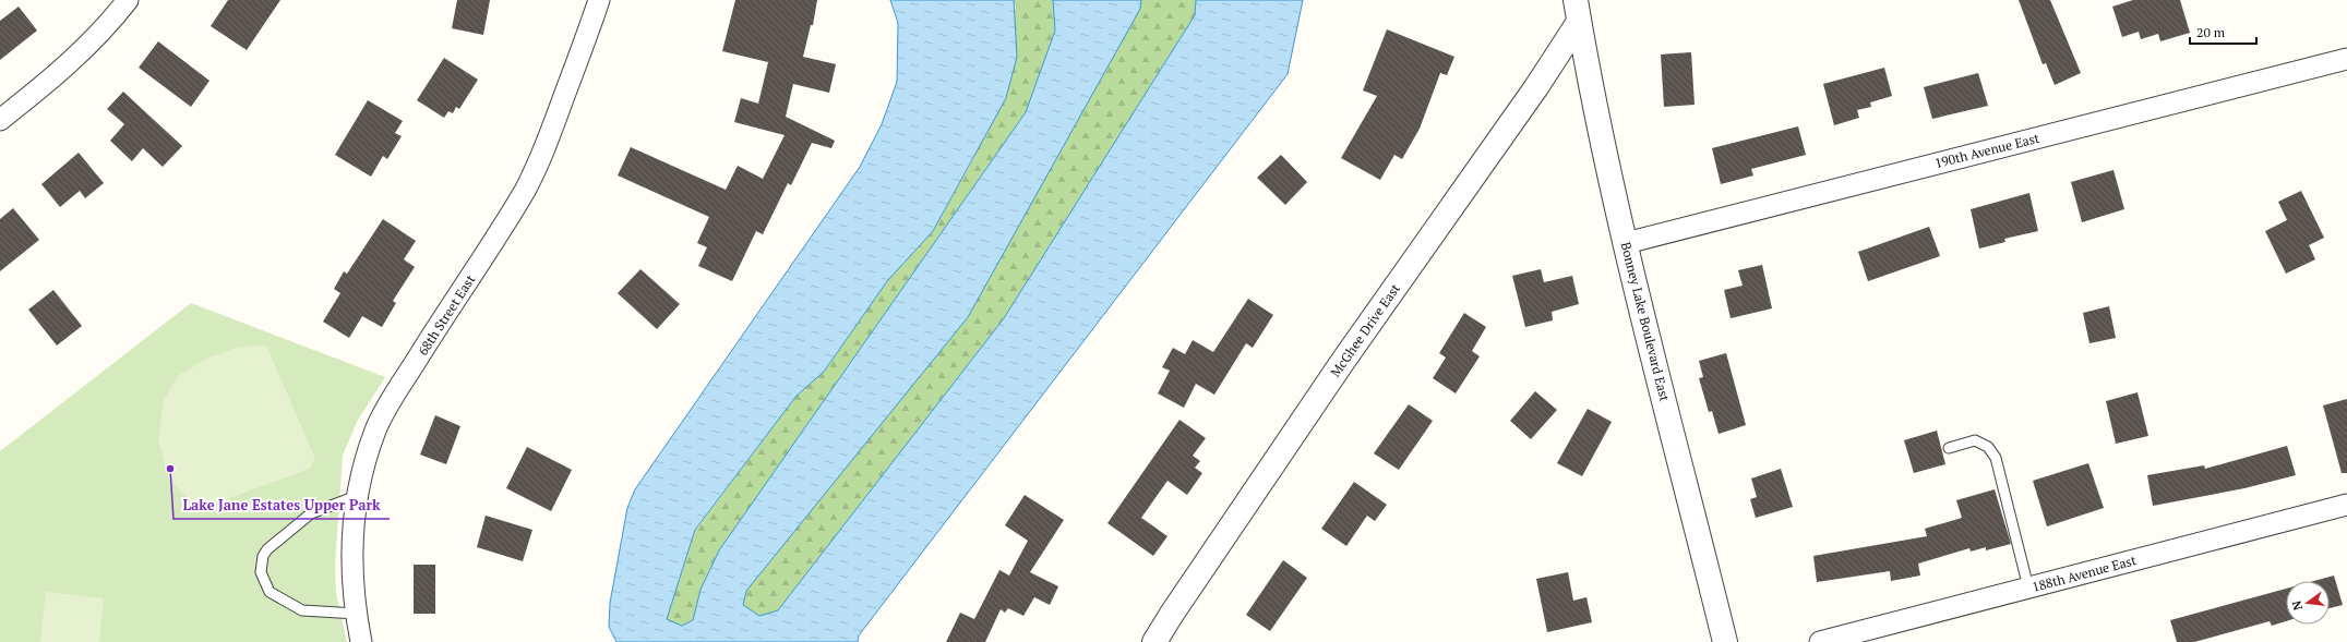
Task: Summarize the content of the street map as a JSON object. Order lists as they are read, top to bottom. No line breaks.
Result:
{"streets":{"street":["190th Avenue East","68th Street East","Bonney Lake Boulevard East","McGhee Drive East","188th Avenue East"]},"crossings":[["190th Avenue East","Bonney Lake Boulevard East"],["Bonney Lake Boulevard East","McGhee Drive East"]],"places":["Lake Jane Estates Upper Park"],"scale_bar":"20 m","north":"left"}
